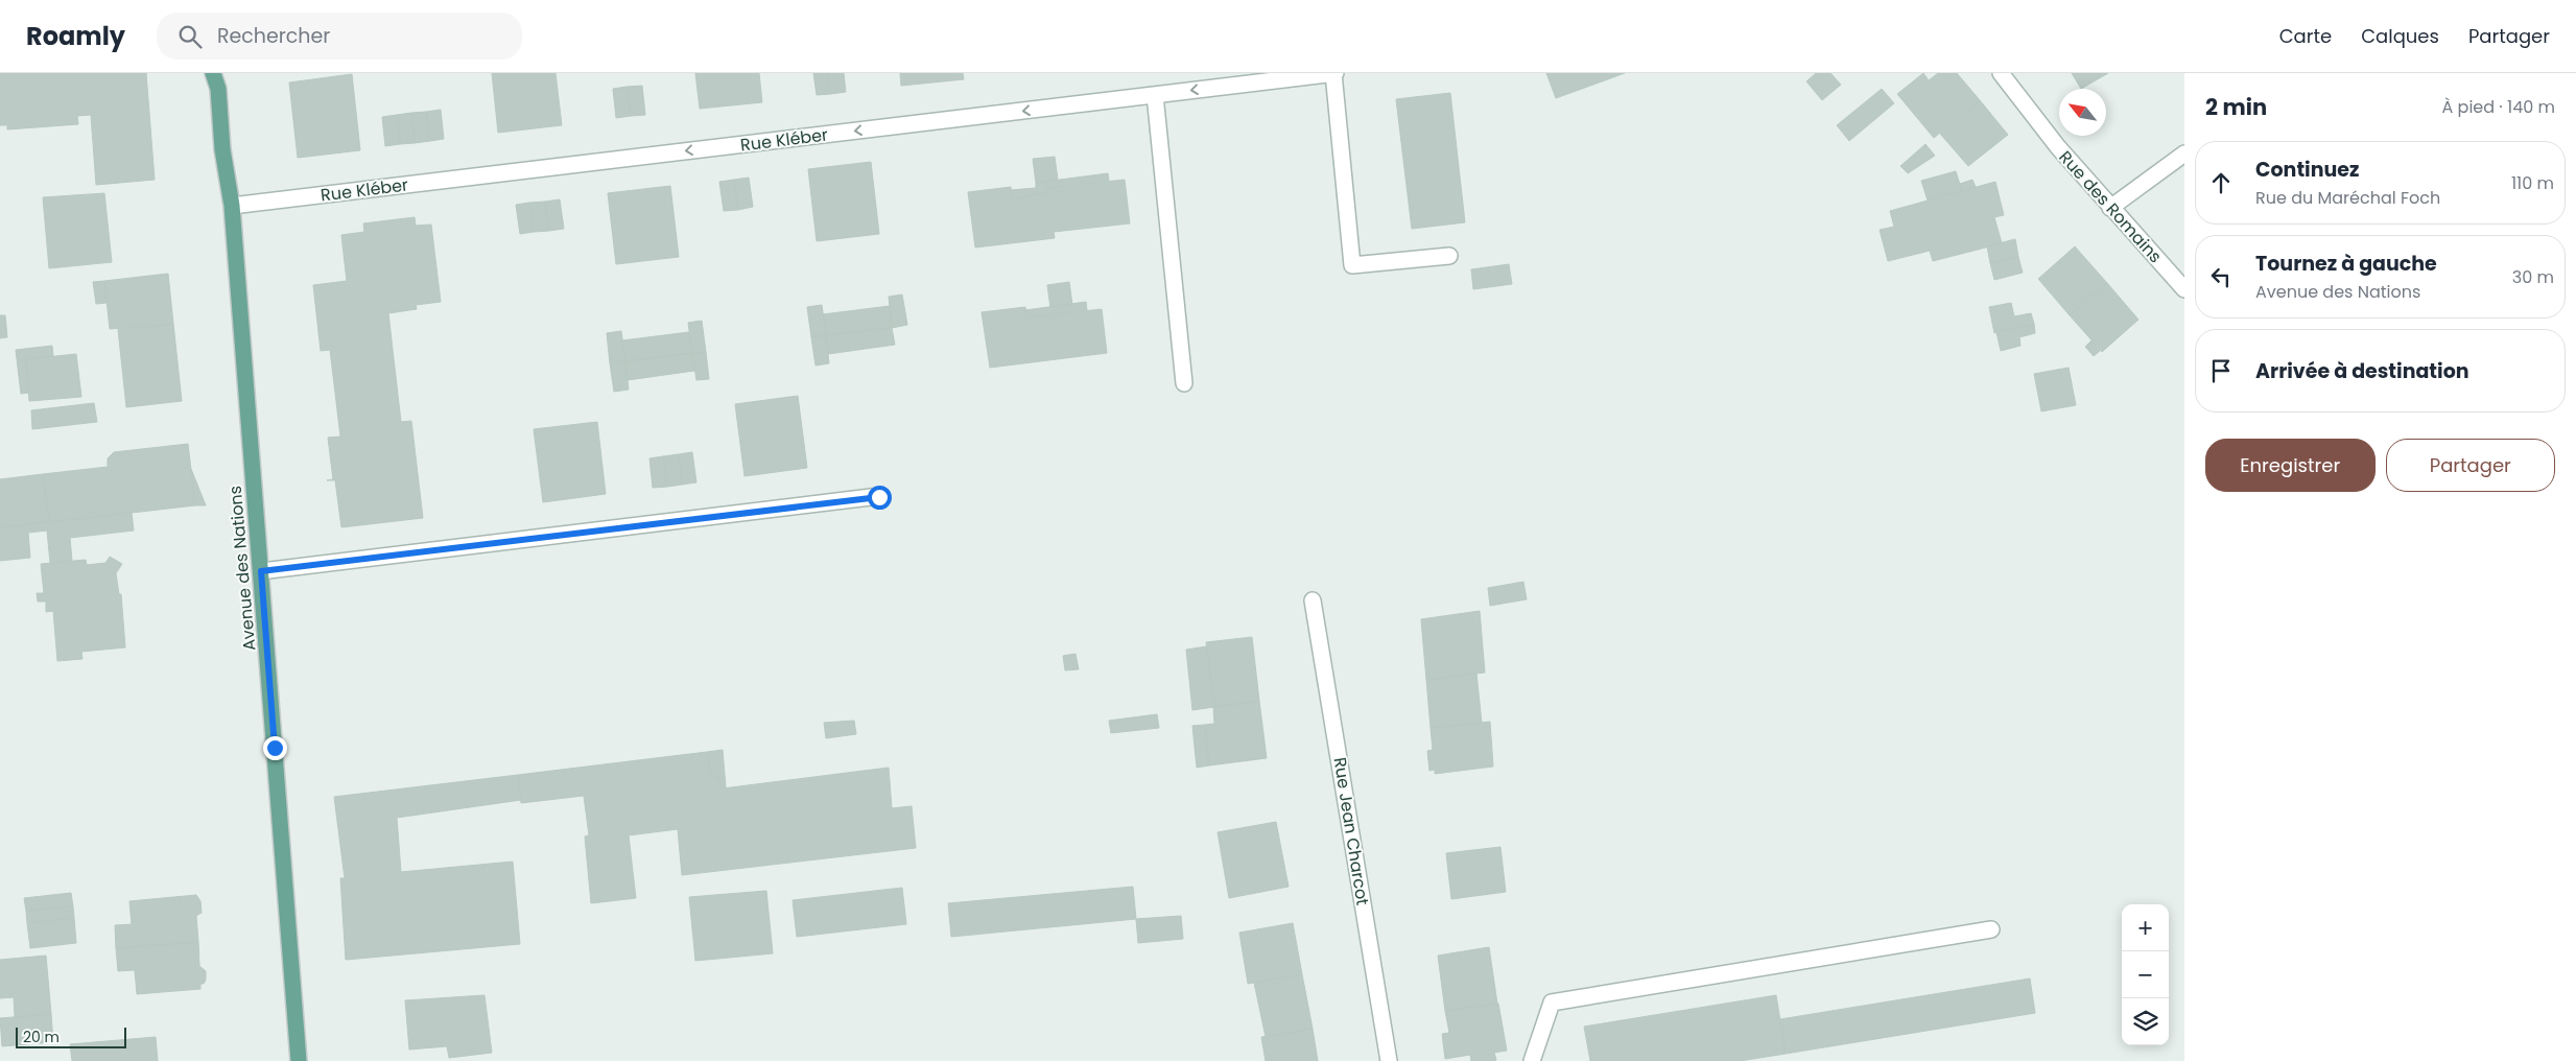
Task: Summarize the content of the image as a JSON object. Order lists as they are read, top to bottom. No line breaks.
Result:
{"streets":{"main road":["Avenue des Nations"],"street":["Rue Kléber","Rue des Romains","Rue Jean Charcot"]},"crossings":[["Rue Kléber","Avenue des Nations"]],"one_way":["Rue Kléber"],"scale_bar":"20 m","north":"top left","page":{"header":"Roamly","search":"Rechercher","nav":["Carte","Calques","Partager"],"heading":["2 min","À pied · 140 m"],"list":[["Continuez","Rue du Maréchal Foch","110 m"],["Tournez à gauche","Avenue des Nations","30 m"],"Arrivée à destination"],"buttons":["Enregistrer","Partager"],"map_buttons":["+","−"],"scale":"20 m"}}
